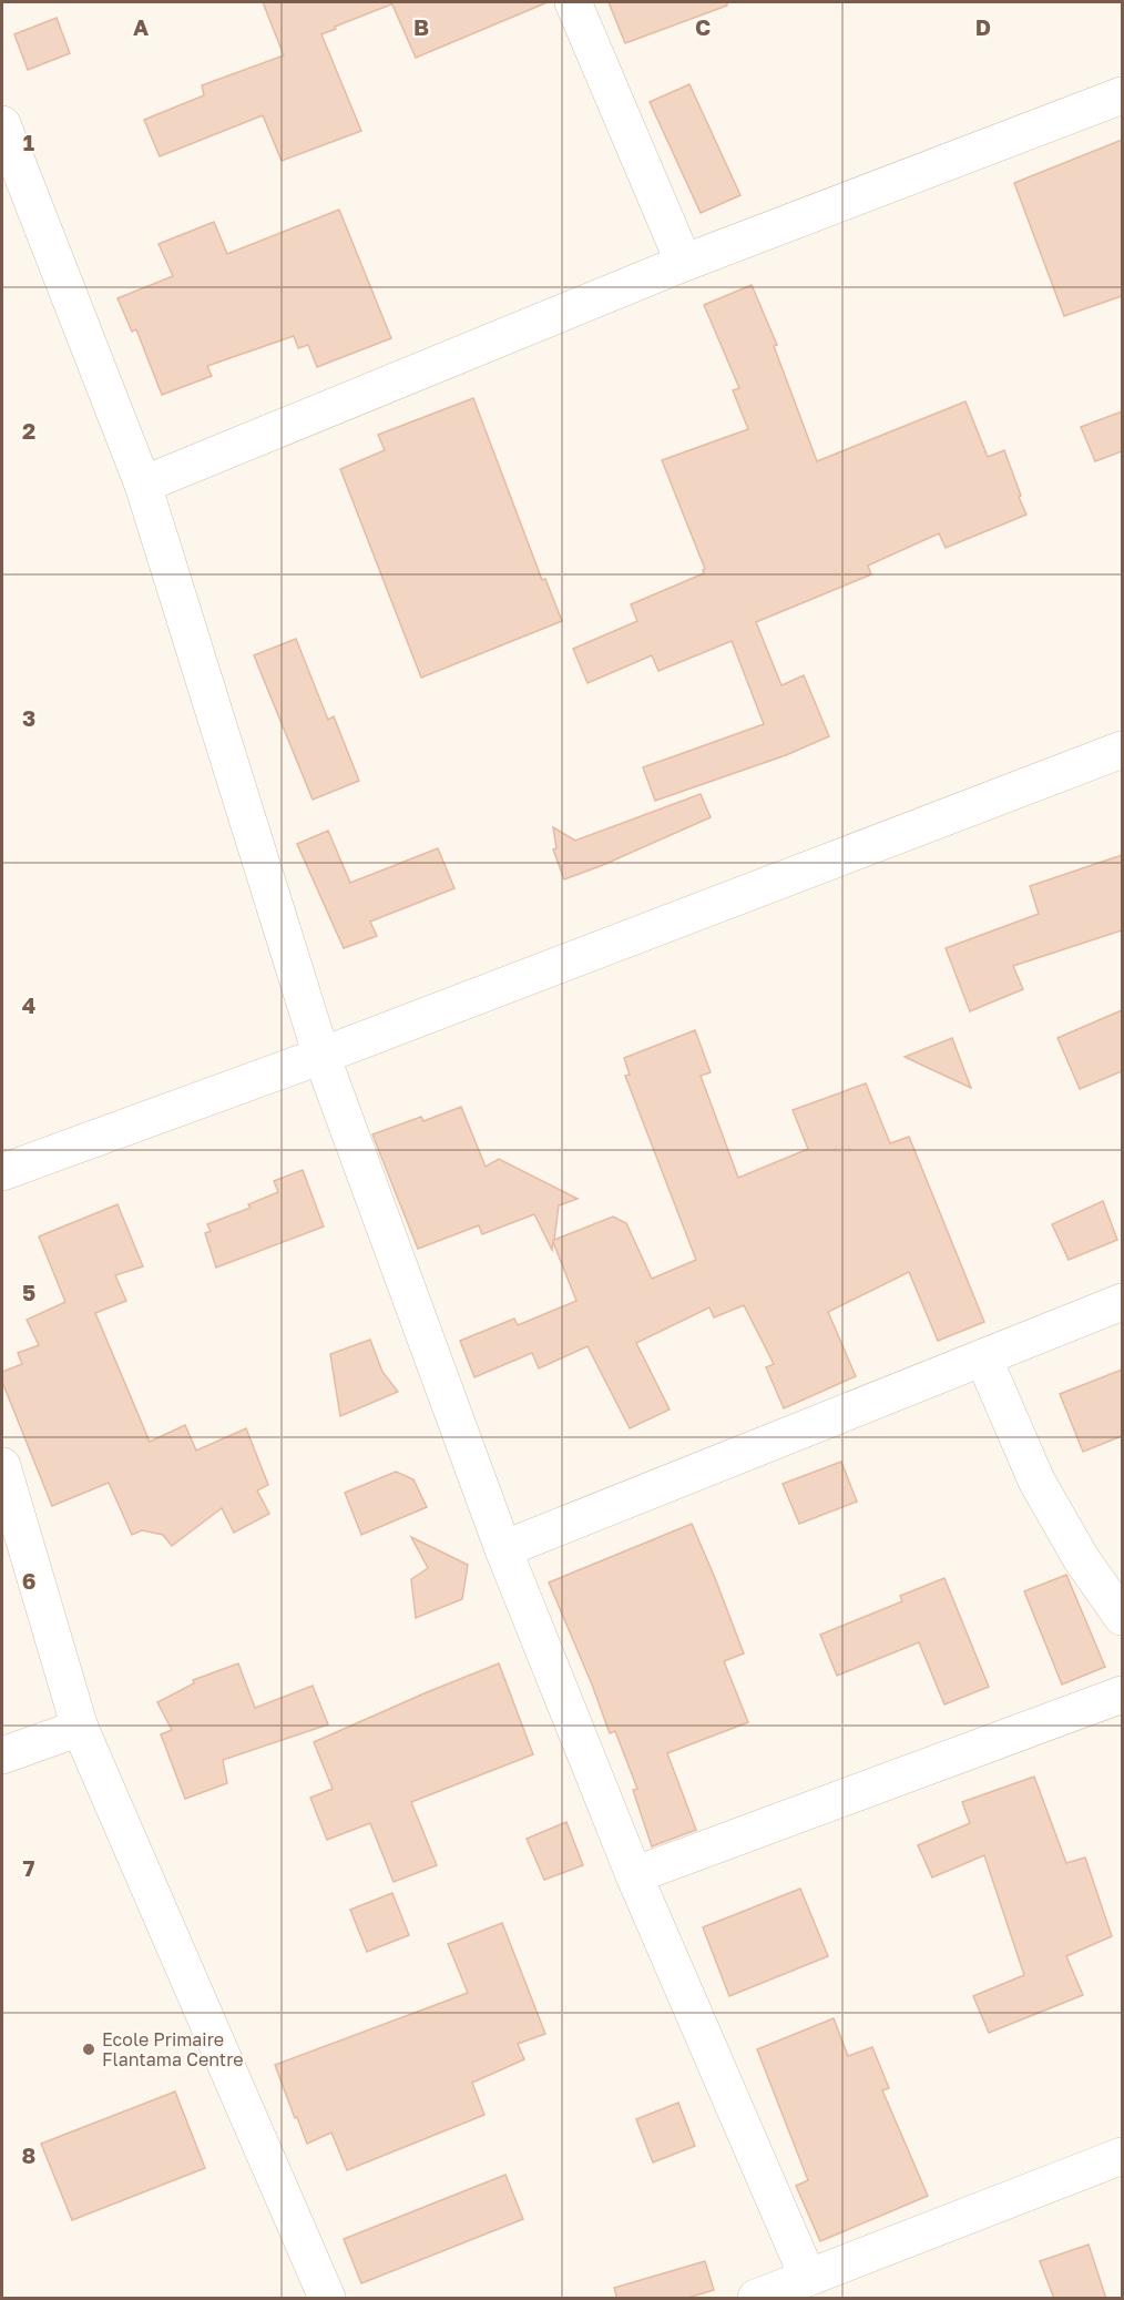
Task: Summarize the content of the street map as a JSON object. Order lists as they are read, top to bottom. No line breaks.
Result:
{"places":["Ecole Primaire Flantama Centre"],"grid":{"columns":["A","B","C","D"],"rows":["1","2","3","4","5","6","7","8"]}}
